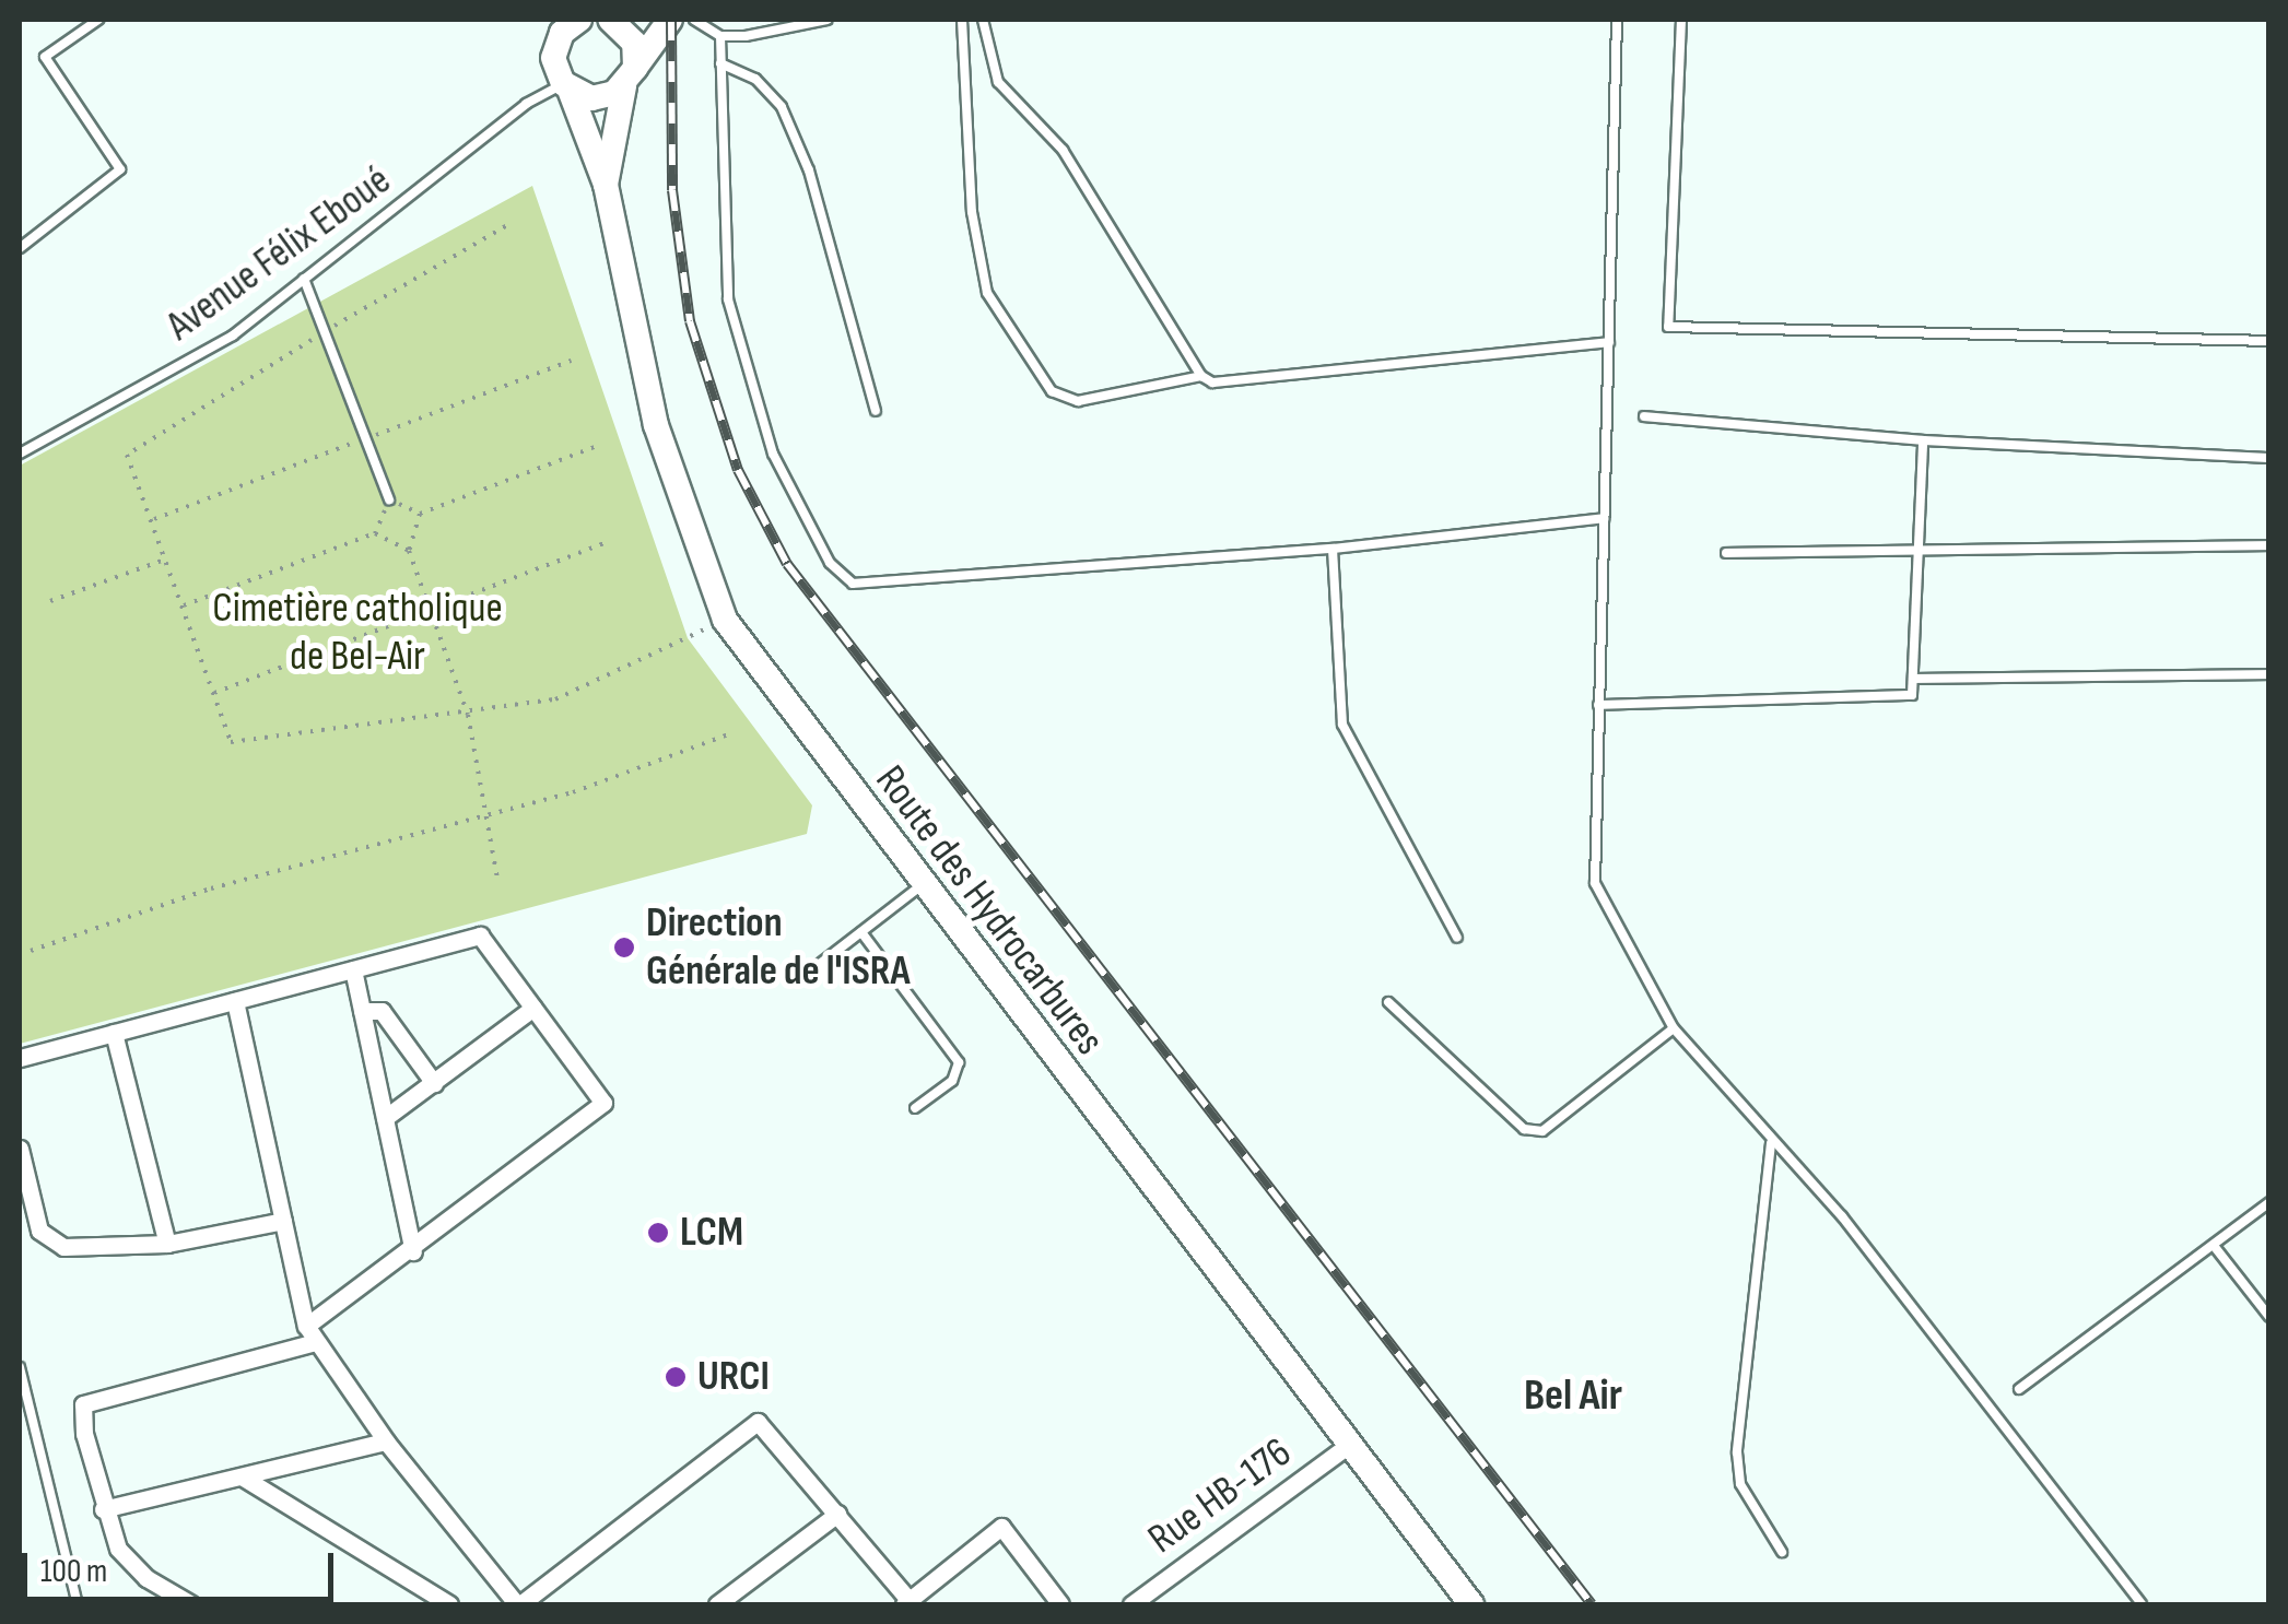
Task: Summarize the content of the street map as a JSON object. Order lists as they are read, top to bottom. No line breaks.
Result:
{"streets":{"street":["Route des Hydrocarbures","Rue HB-176"],"lane":["Avenue Félix Eboué"]},"crossings":[["Avenue Félix Eboué","Route des Hydrocarbures"],["Route des Hydrocarbures","Rue HB-176"]],"districts":["Bel Air"],"parks":["Cimetière catholique de Bel-Air"],"places":["Direction Générale de l'ISRA","LCM","URCI"],"scale_bar":"100 m"}
